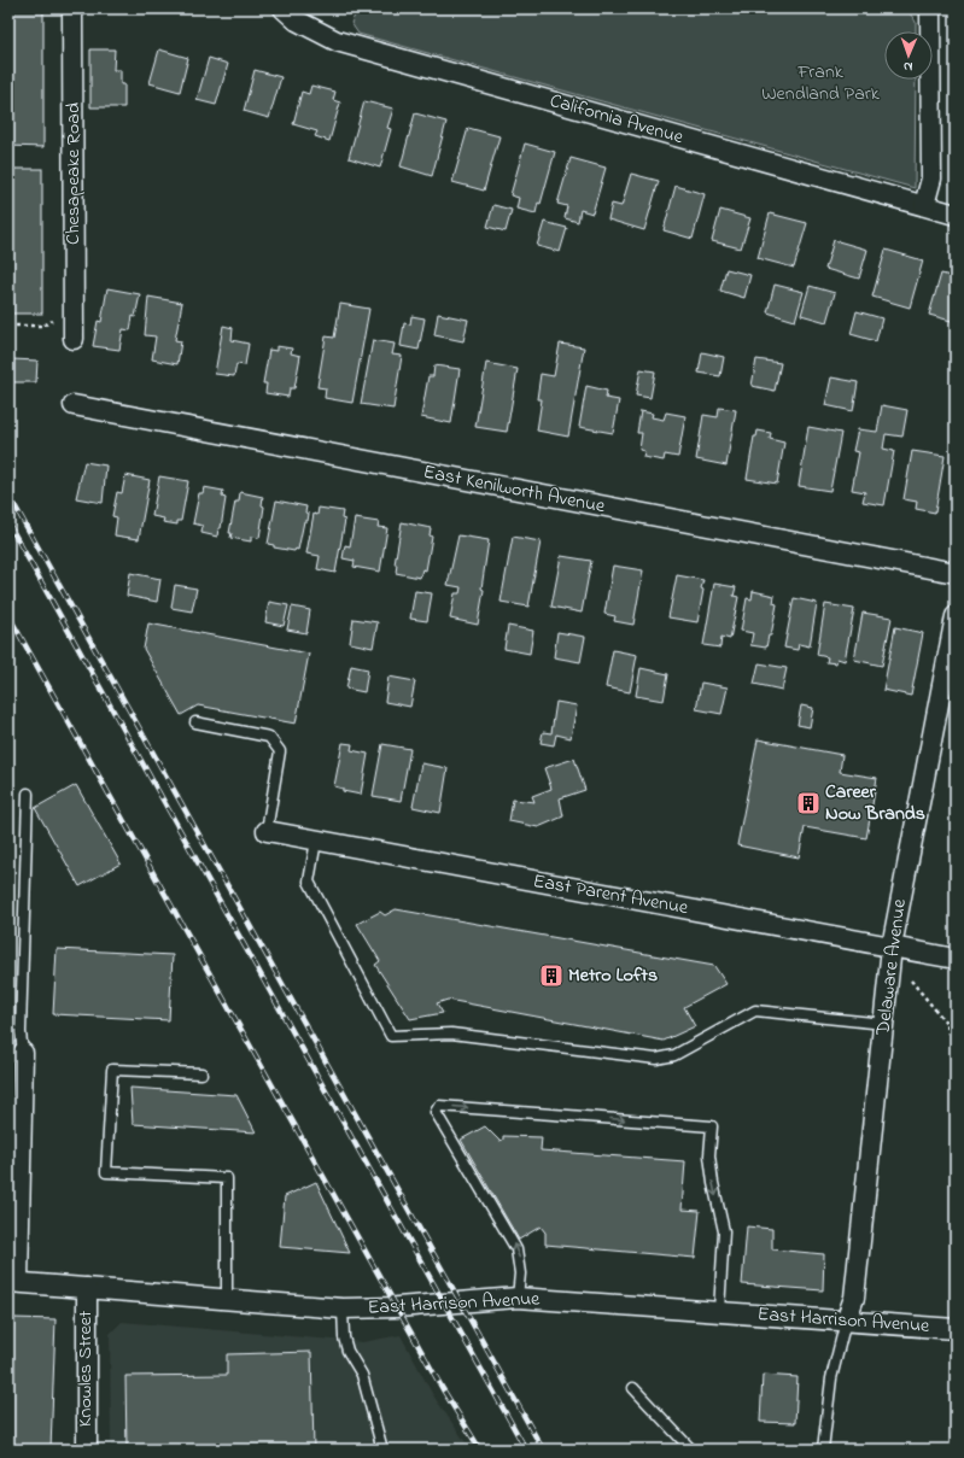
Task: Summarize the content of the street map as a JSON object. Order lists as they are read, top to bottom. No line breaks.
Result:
{"streets":{"street":["California Avenue","Chesapeake Road","East Kenilworth Avenue","East Parent Avenue","Delaware Avenue","East Harrison Avenue","Knowles Street"]},"crossings":[["East Parent Avenue","Delaware Avenue"],["Delaware Avenue","East Harrison Avenue"],["East Harrison Avenue","Knowles Street"]],"parks":["Frank Wendland Park"],"places":{"building":["Career Now Brands","Metro Lofts"]},"north":"bottom"}
